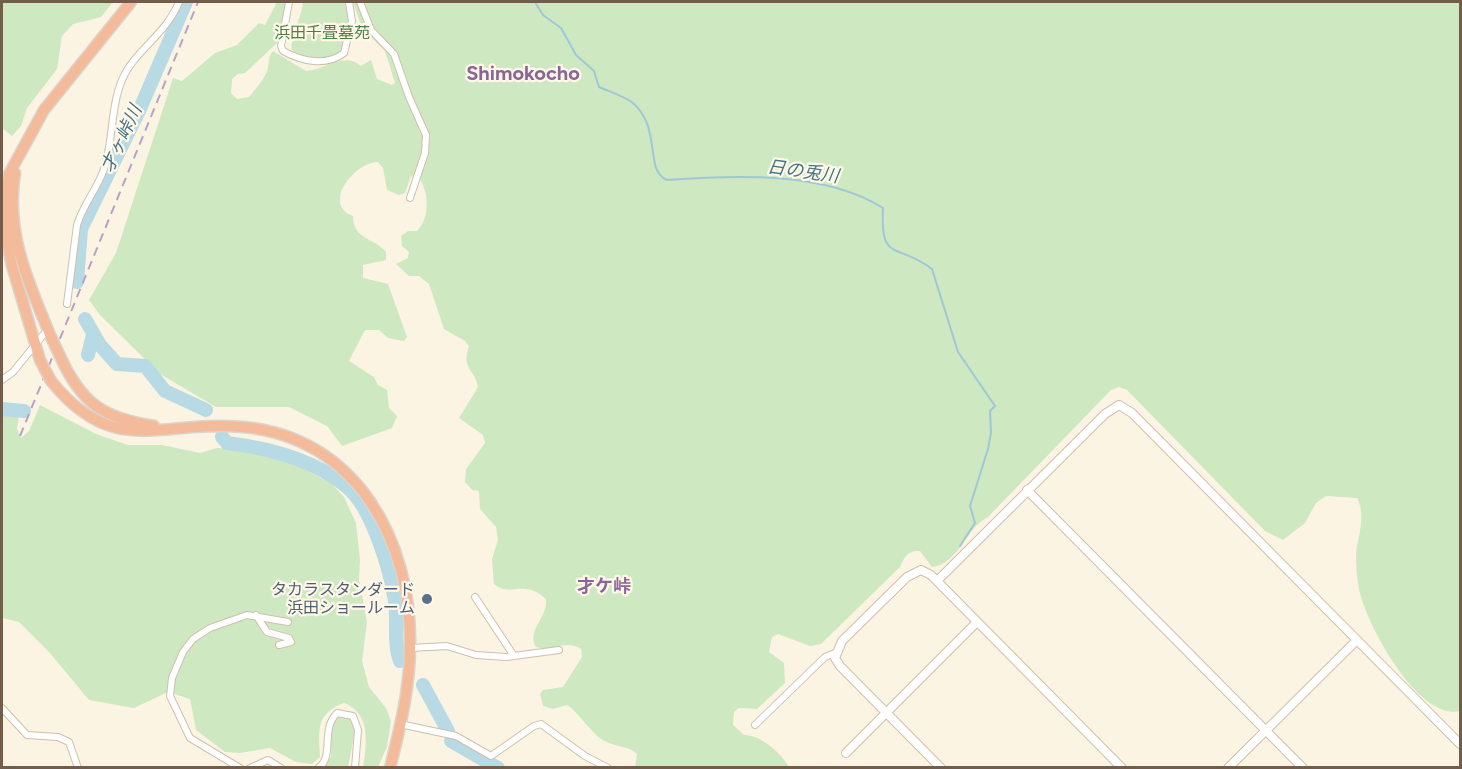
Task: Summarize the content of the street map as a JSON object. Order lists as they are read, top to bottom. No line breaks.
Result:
{"districts":["Shimokocho","才ケ峠"],"water":["才ヶ峠川","日の兎川"],"parks":["浜田千畳墓苑"],"places":["タカラスタンダード 浜田ショールーム"]}
